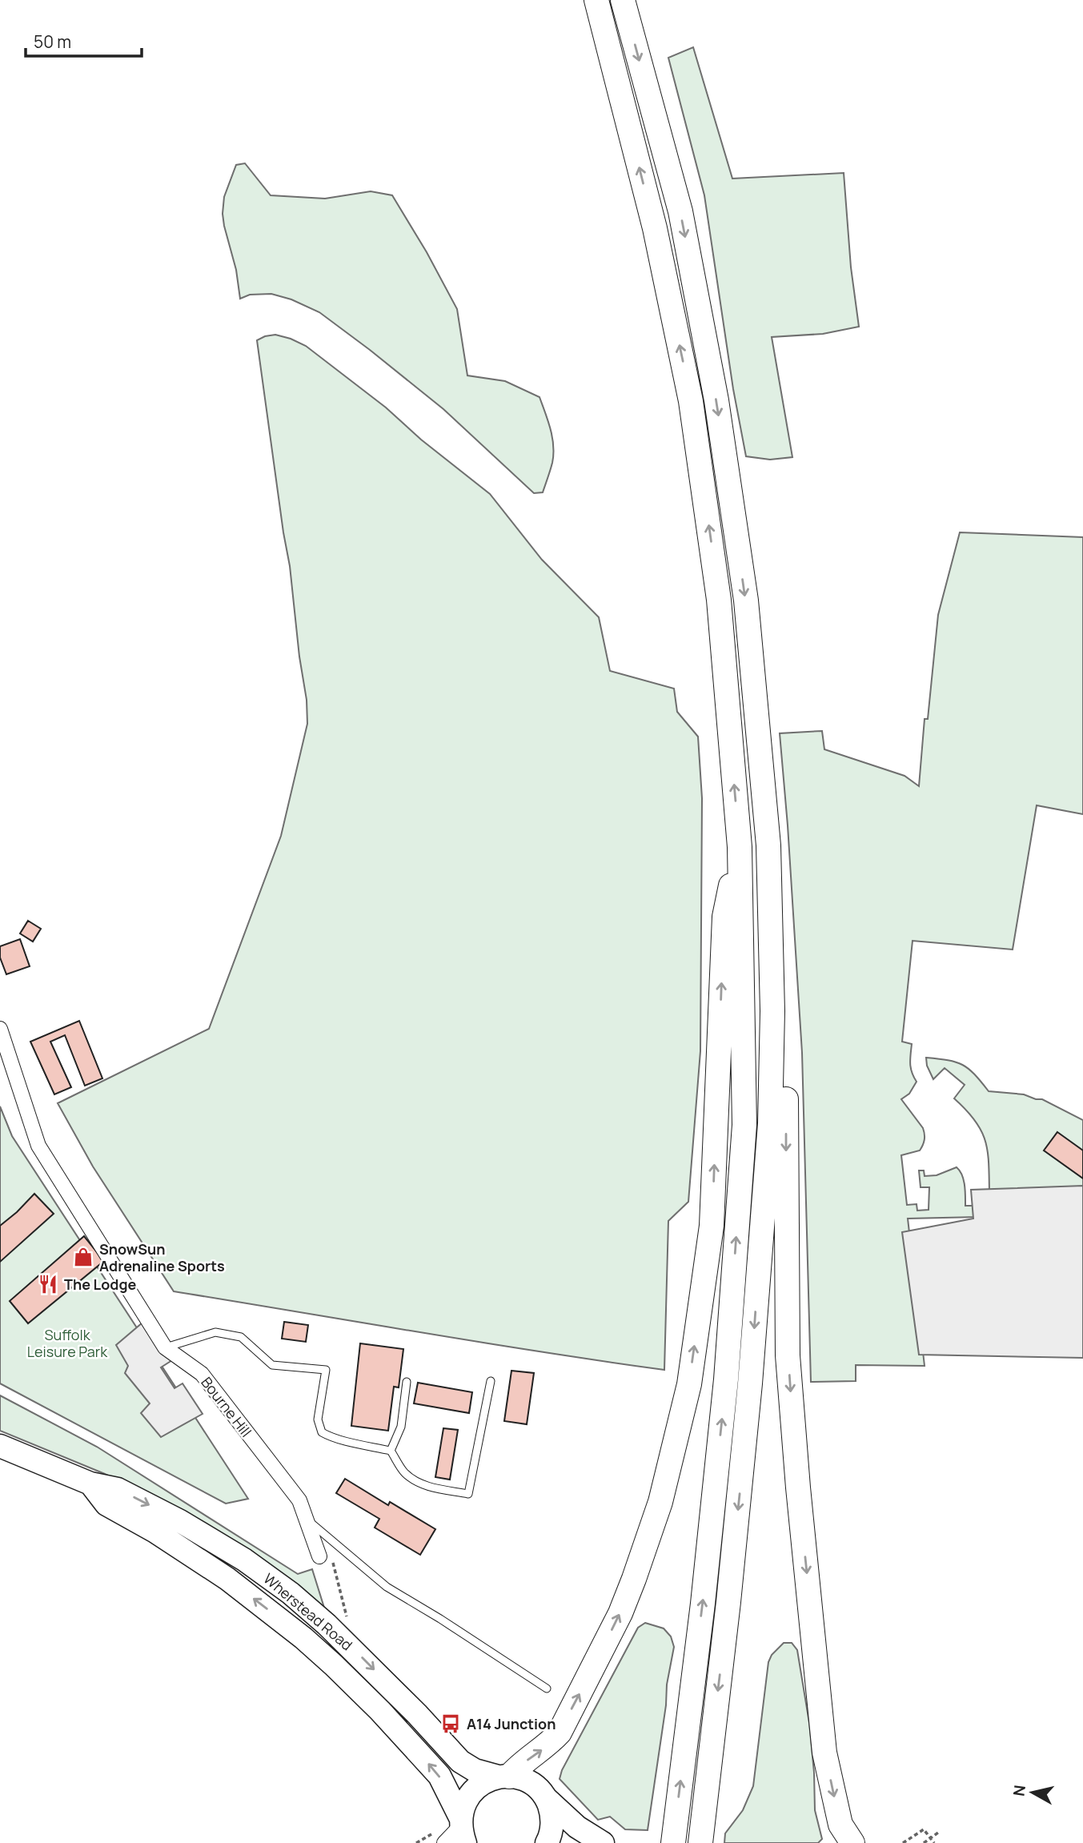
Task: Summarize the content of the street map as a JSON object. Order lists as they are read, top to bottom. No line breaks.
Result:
{"streets":{"main road":["Wherstead Road"],"street":["Bourne Hill"]},"parks":["Suffolk Leisure Park"],"places":{"shop":["SnowSun Adrenaline Sports"],"restaurant":["The Lodge"],"bus stop":["A14 Junction"]},"scale_bar":"50 m","north":"left"}
